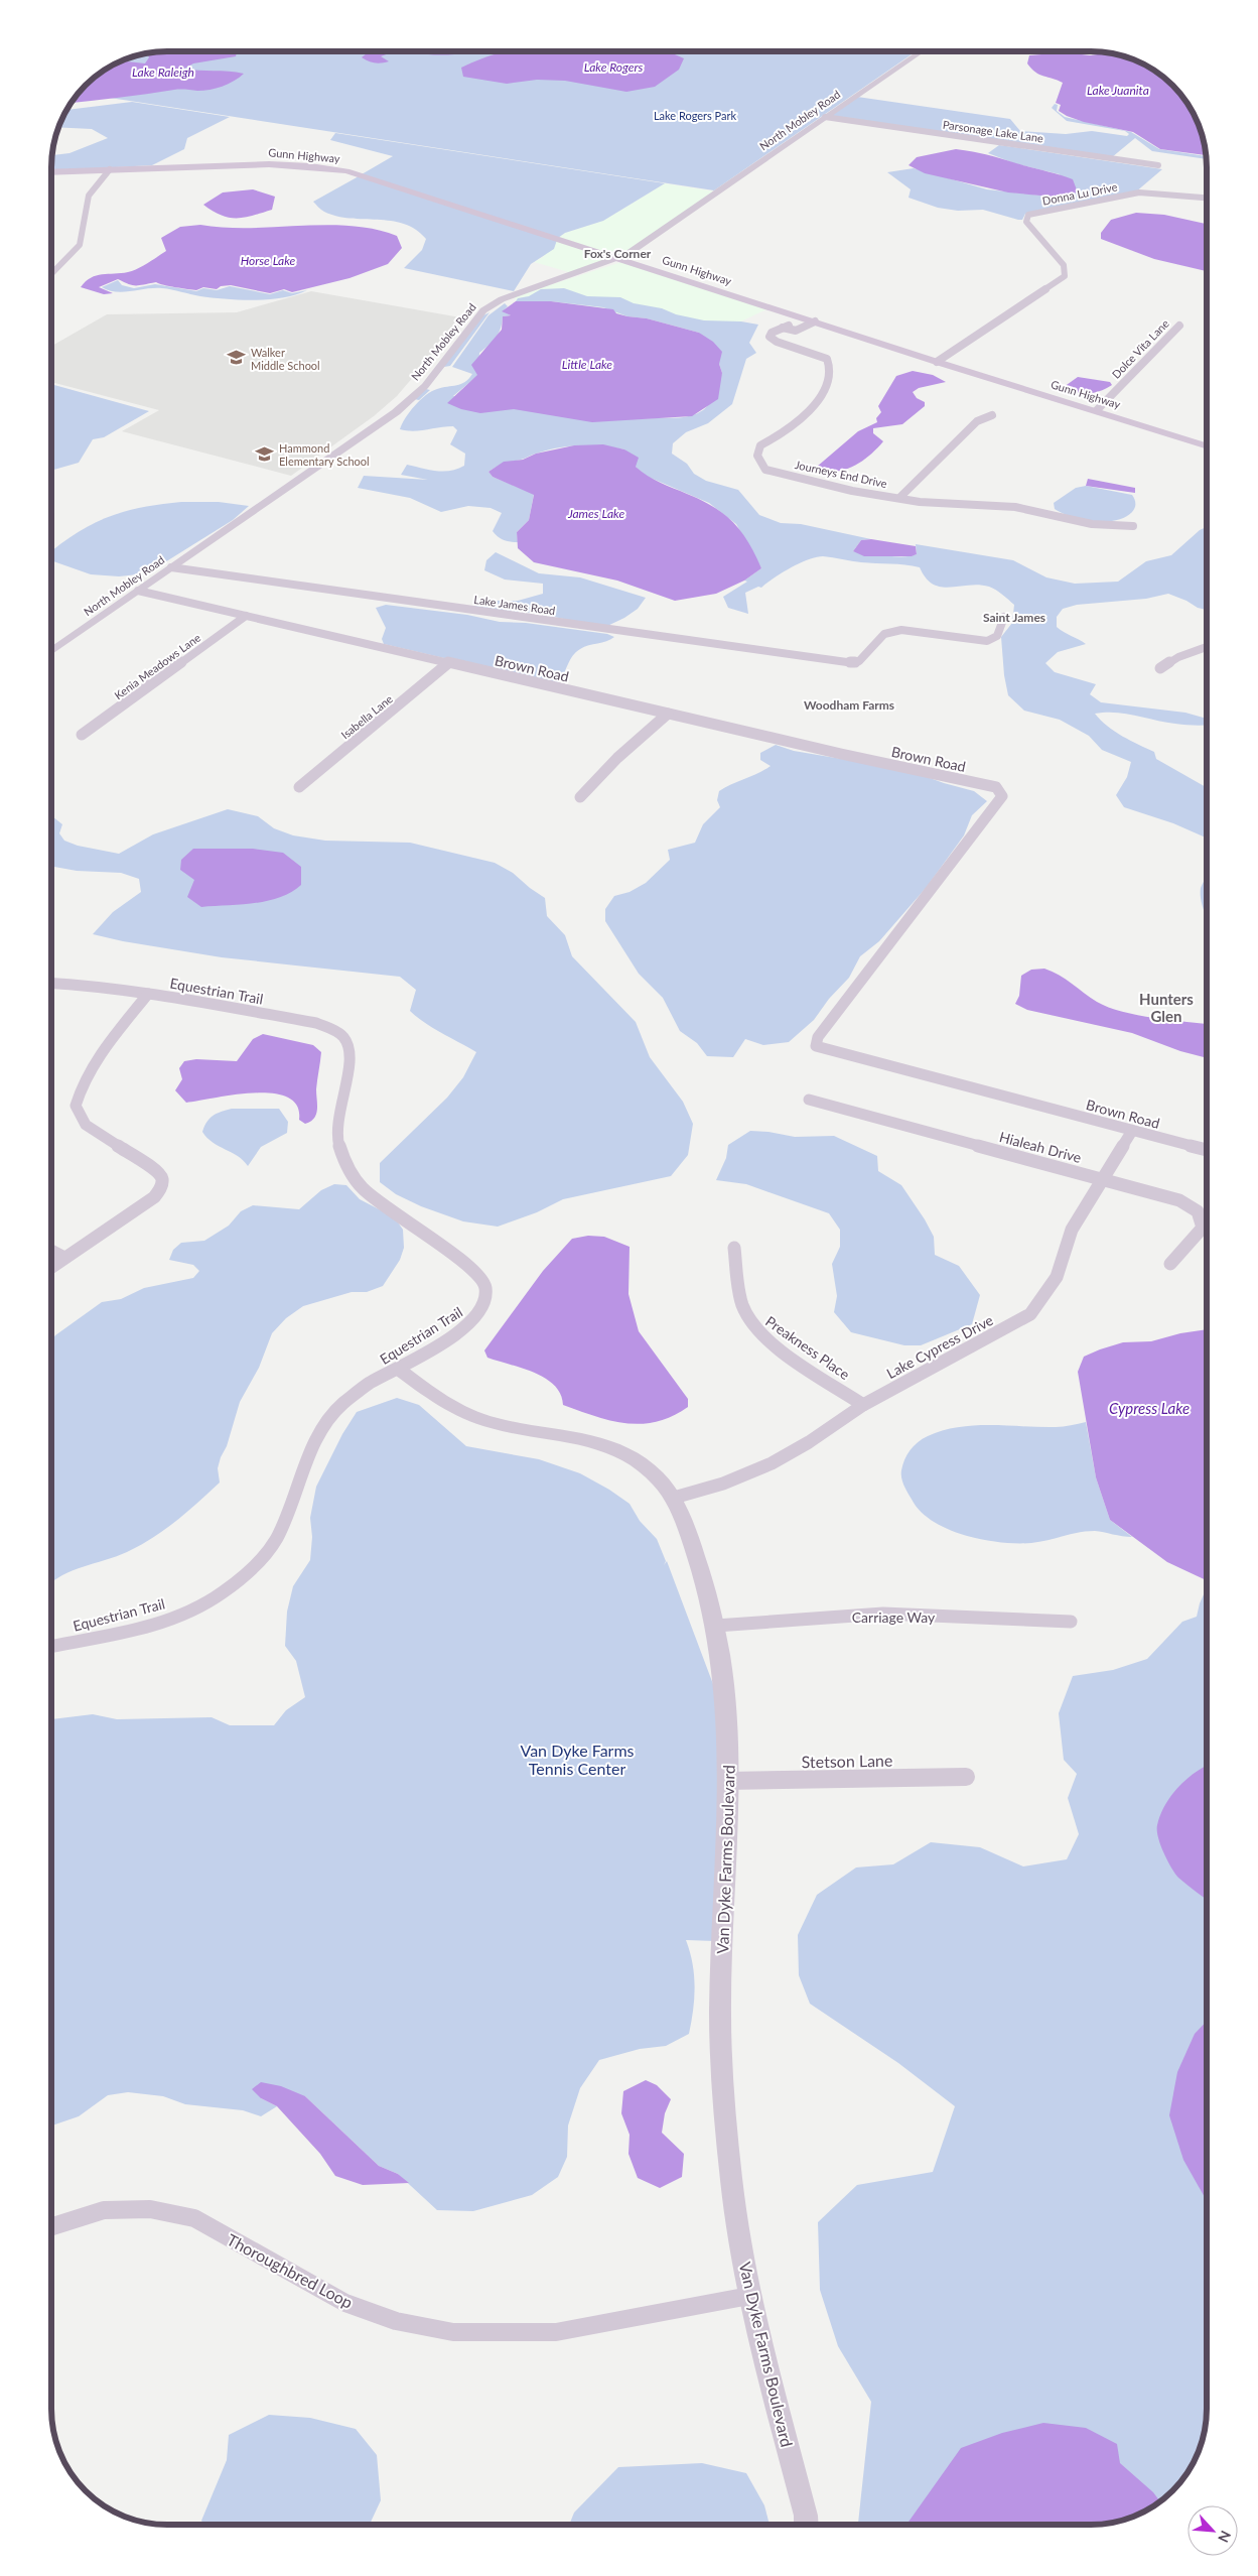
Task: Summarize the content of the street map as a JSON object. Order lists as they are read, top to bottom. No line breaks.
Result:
{"streets":{"main road":["Gunn Highway"],"street":["North Mobley Road","Parsonage Lake Lane","Donna Lu Drive","Dolce Vita Lane","Journeys End Drive","Lake James Road","Kenia Meadows Lane","Brown Road","Isabella Lane","Equestrian Trail","Hialeah Drive","Lake Cypress Drive","Preakness Place","Carriage Way","Stetson Lane","Van Dyke Farms Boulevard","Thoroughbred Loop"]},"crossings":[["North Mobley Road","Parsonage Lake Lane"],["North Mobley Road","Gunn Highway"],["North Mobley Road","Lake James Road"],["North Mobley Road","Brown Road"],["Gunn Highway","Donna Lu Drive"],["Gunn Highway","Dolce Vita Lane"],["Gunn Highway","Journeys End Drive"],["Kenia Meadows Lane","Brown Road"],["Brown Road","Isabella Lane"],["Brown Road","Lake Cypress Drive"],["Equestrian Trail","Van Dyke Farms Boulevard"],["Hialeah Drive","Lake Cypress Drive"],["Lake Cypress Drive","Preakness Place"],["Lake Cypress Drive","Van Dyke Farms Boulevard"],["Carriage Way","Van Dyke Farms Boulevard"],["Stetson Lane","Van Dyke Farms Boulevard"],["Van Dyke Farms Boulevard","Thoroughbred Loop"]],"districts":["Fox's Corner","Saint James","Woodham Farms","Hunters Glen"],"water":["Lake Rogers","Lake Raleigh","Lake Juanita","Horse Lake","Little Lake","James Lake","Cypress Lake"],"parks":["Lake Rogers Park","Van Dyke Farms Tennis Center"],"places":{"school or university":["Walker Middle School","Hammond Elementary School"]},"north":"bottom right"}
